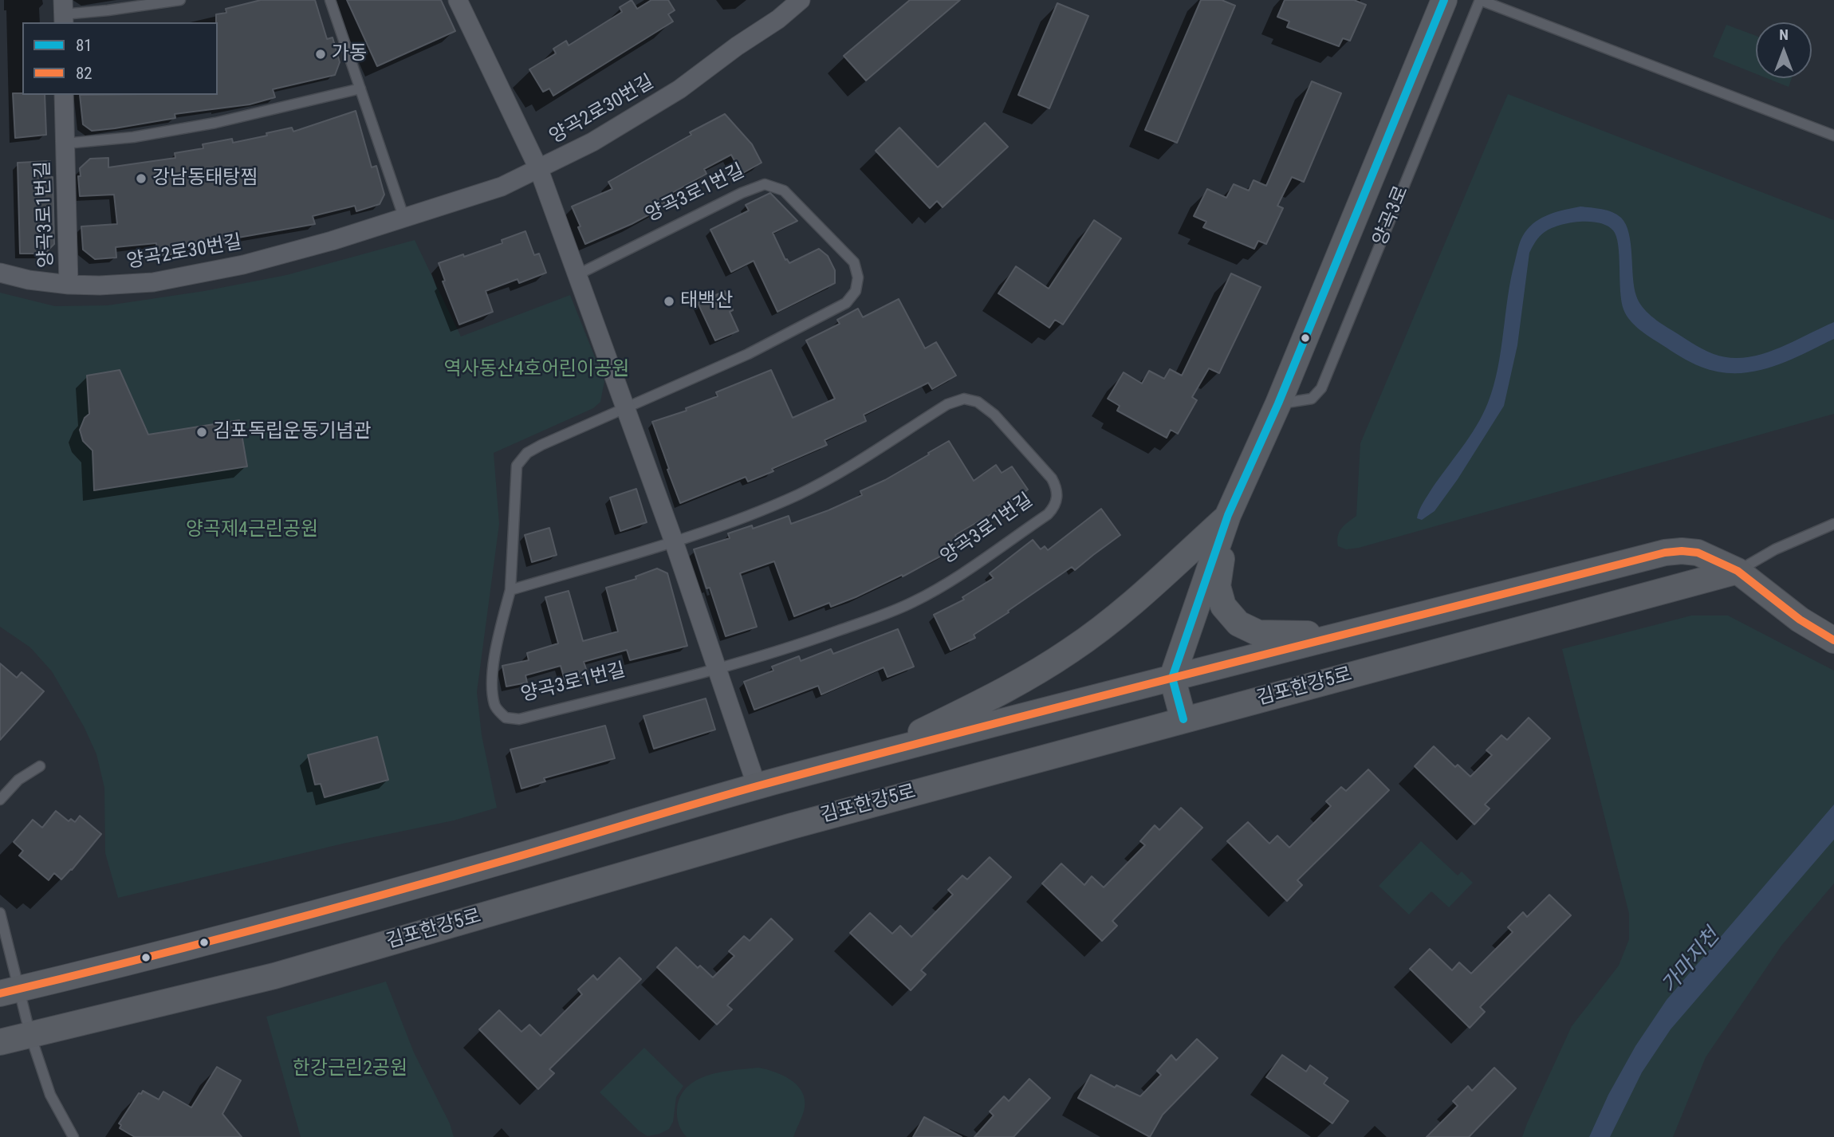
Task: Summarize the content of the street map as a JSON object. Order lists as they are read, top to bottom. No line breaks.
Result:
{"streets":{"street":["양곡2로30번길","양곡3로1번길","양곡3로","김포한강5로"]},"crossings":[["양곡2로30번길","양곡3로1번길"],["양곡3로","김포한강5로"]],"water":["가마지천"],"parks":["역사동산4호어린이공원","양곡제4근린공원","한강근린2공원"],"places":["가동","강남동태탕찜","태백산","김포독립운동기념관"],"lines":["transit line 81","transit line 82"],"legend":["81","82"],"north":"top"}
